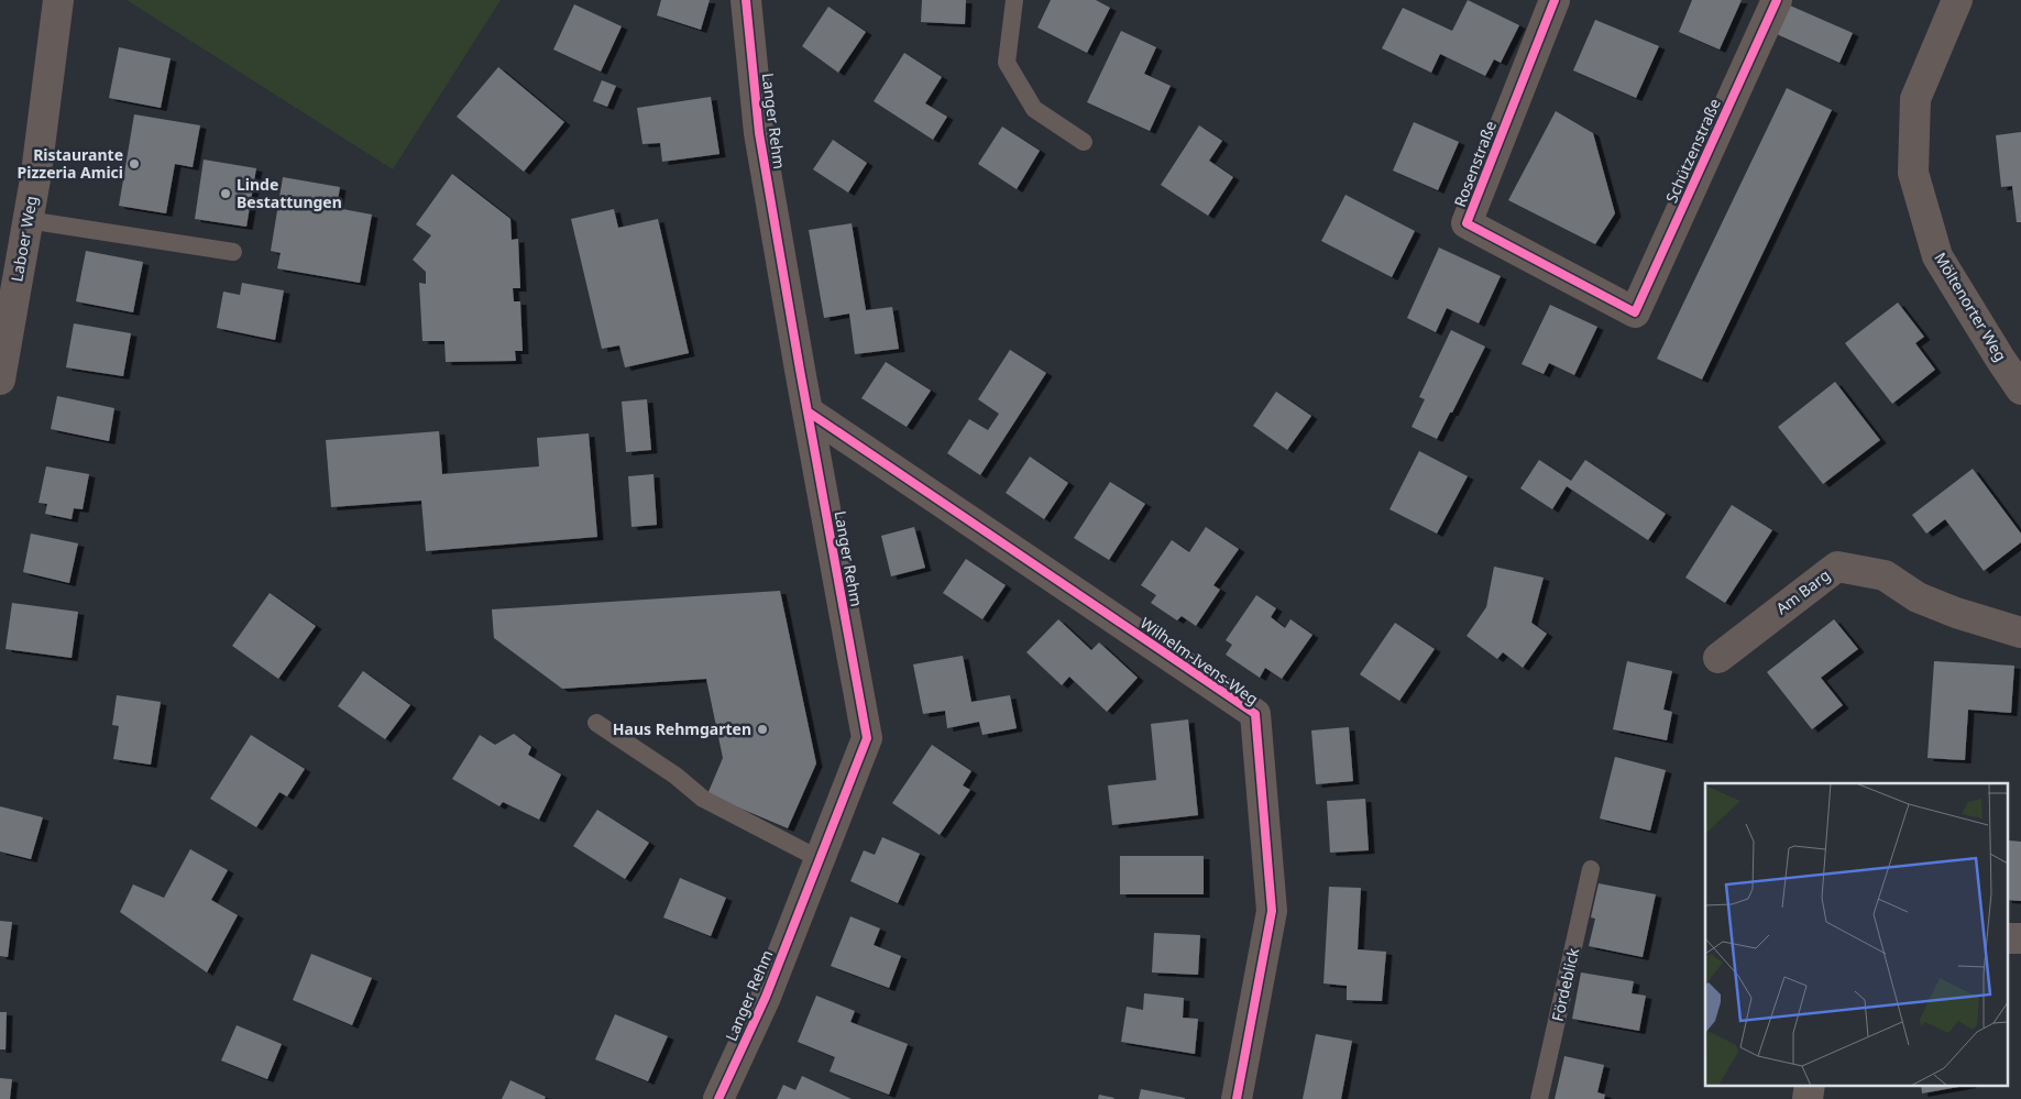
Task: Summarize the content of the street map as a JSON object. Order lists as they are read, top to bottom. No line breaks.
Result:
{"streets":{"street":["Langer Rehm","Schützenstraße","Rosenstraße","Laboer Weg","Möltenorter Weg","Am Barg","Wilhelm-Ivens-Weg"],"lane":["Fördeblick"]},"crossings":[["Langer Rehm","Wilhelm-Ivens-Weg"],["Schützenstraße","Rosenstraße"]],"places":["Ristaurante Pizzeria Amici","Linde Bestattungen","Haus Rehmgarten"]}
